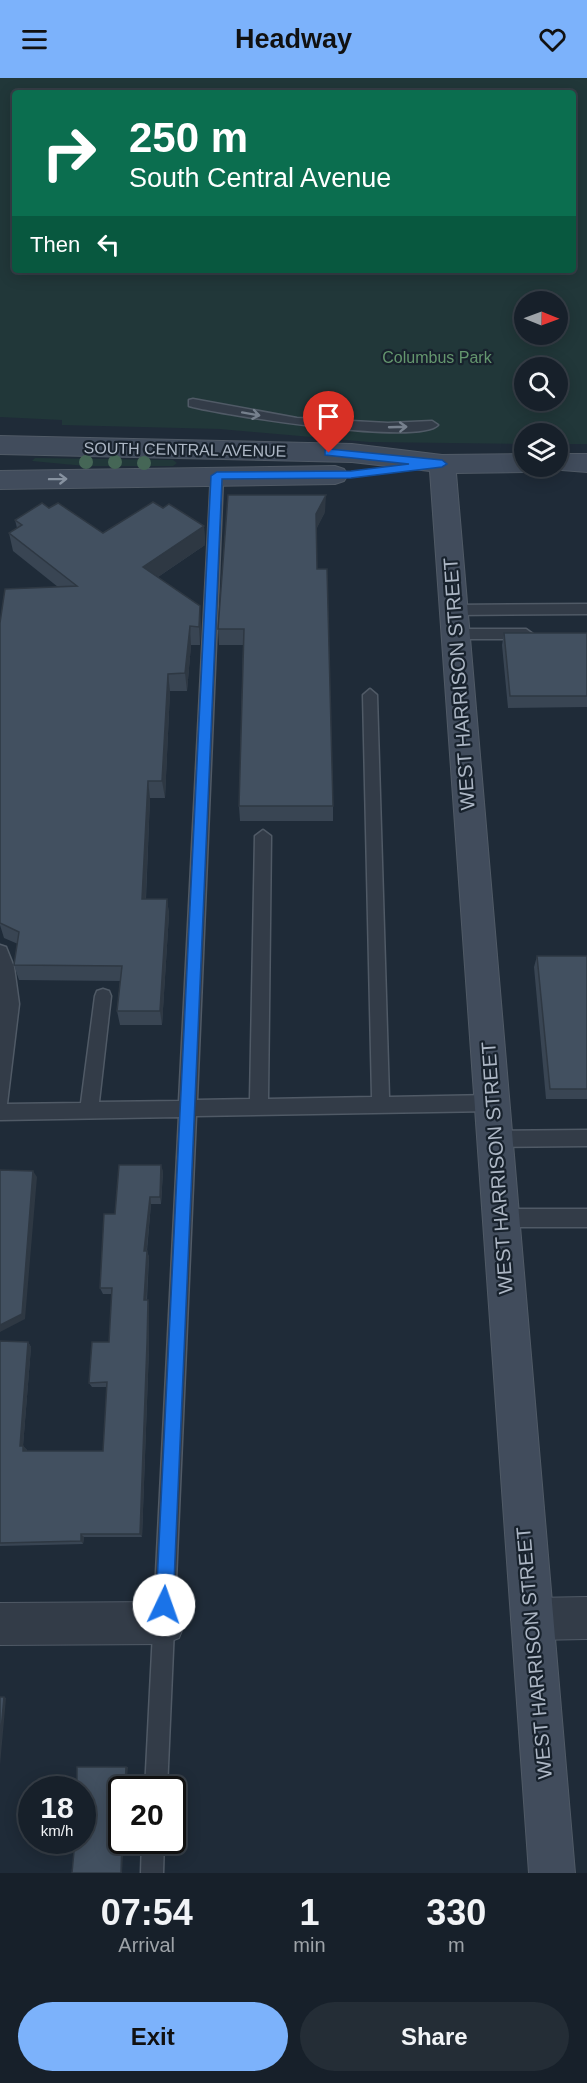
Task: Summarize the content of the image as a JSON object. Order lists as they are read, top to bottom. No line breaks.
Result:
{"streets":{"street":["SOUTH CENTRAL AVENUE","WEST HARRISON STREET"]},"crossings":[["SOUTH CENTRAL AVENUE","WEST HARRISON STREET"]],"parks":["Columbus Park"],"north":"right","page":{"header":"Headway","turn":["250 m","South Central Avenue"],"then":"Then","speed":"18 km/h","limit":"20","eta":["07:54","Arrival","1","min","330","m"],"buttons":["Exit","Share"]}}
